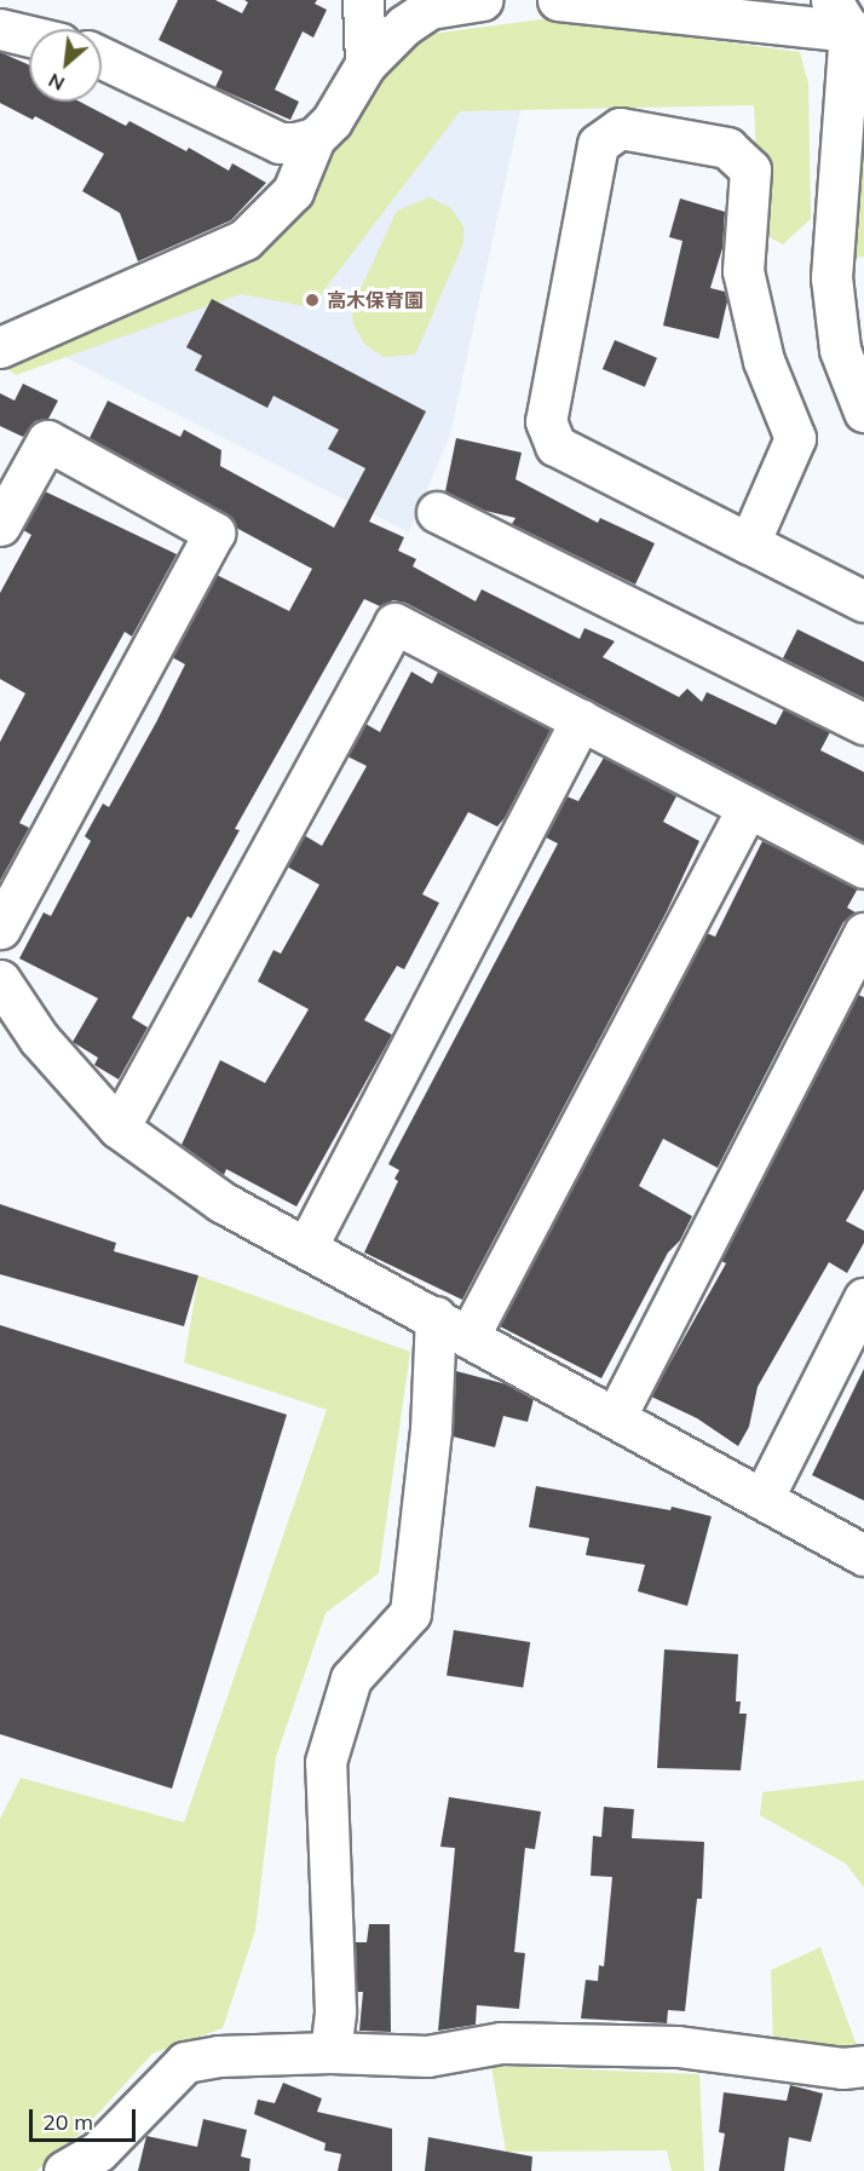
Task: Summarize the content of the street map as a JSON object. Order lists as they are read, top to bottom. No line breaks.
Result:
{"places":["高木保育園"],"scale_bar":"20 m","north":"bottom left"}
